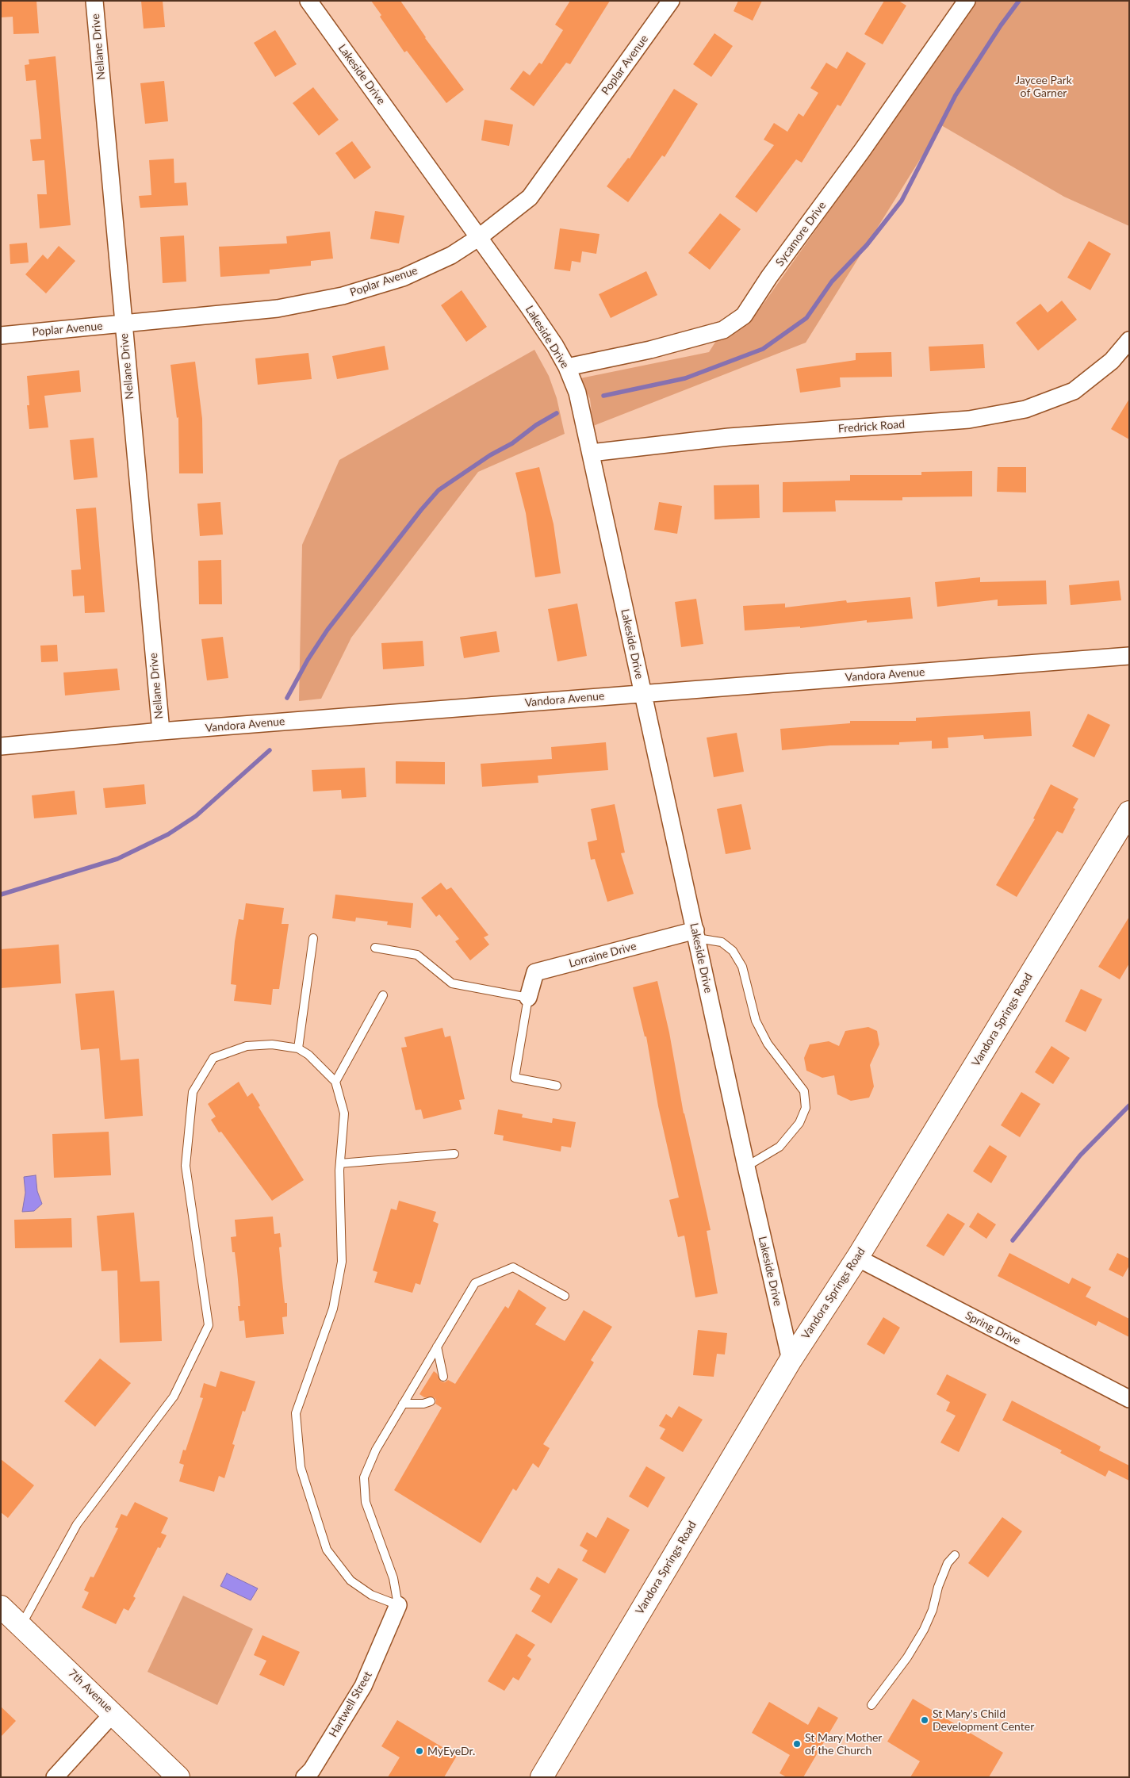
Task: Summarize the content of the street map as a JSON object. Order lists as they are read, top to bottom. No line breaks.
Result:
{"streets":{"street":["Nellane Drive","Poplar Avenue","Lakeside Drive","Sycamore Drive","Fredrick Road","Vandora Avenue","Lorraine Drive","Vandora Springs Road","Spring Drive","7th Avenue","Hartwell Street"]},"crossings":[["Nellane Drive","Poplar Avenue"],["Nellane Drive","Vandora Avenue"],["Poplar Avenue","Lakeside Drive"],["Lakeside Drive","Sycamore Drive"],["Lakeside Drive","Fredrick Road"],["Lakeside Drive","Vandora Avenue"],["Lakeside Drive","Lorraine Drive"],["Lakeside Drive","Vandora Springs Road"],["Vandora Springs Road","Spring Drive"]],"parks":["Jaycee Park of Garner"],"places":["St Mary's Child Development Center","St Mary Mother of the Church","MyEyeDr."]}
